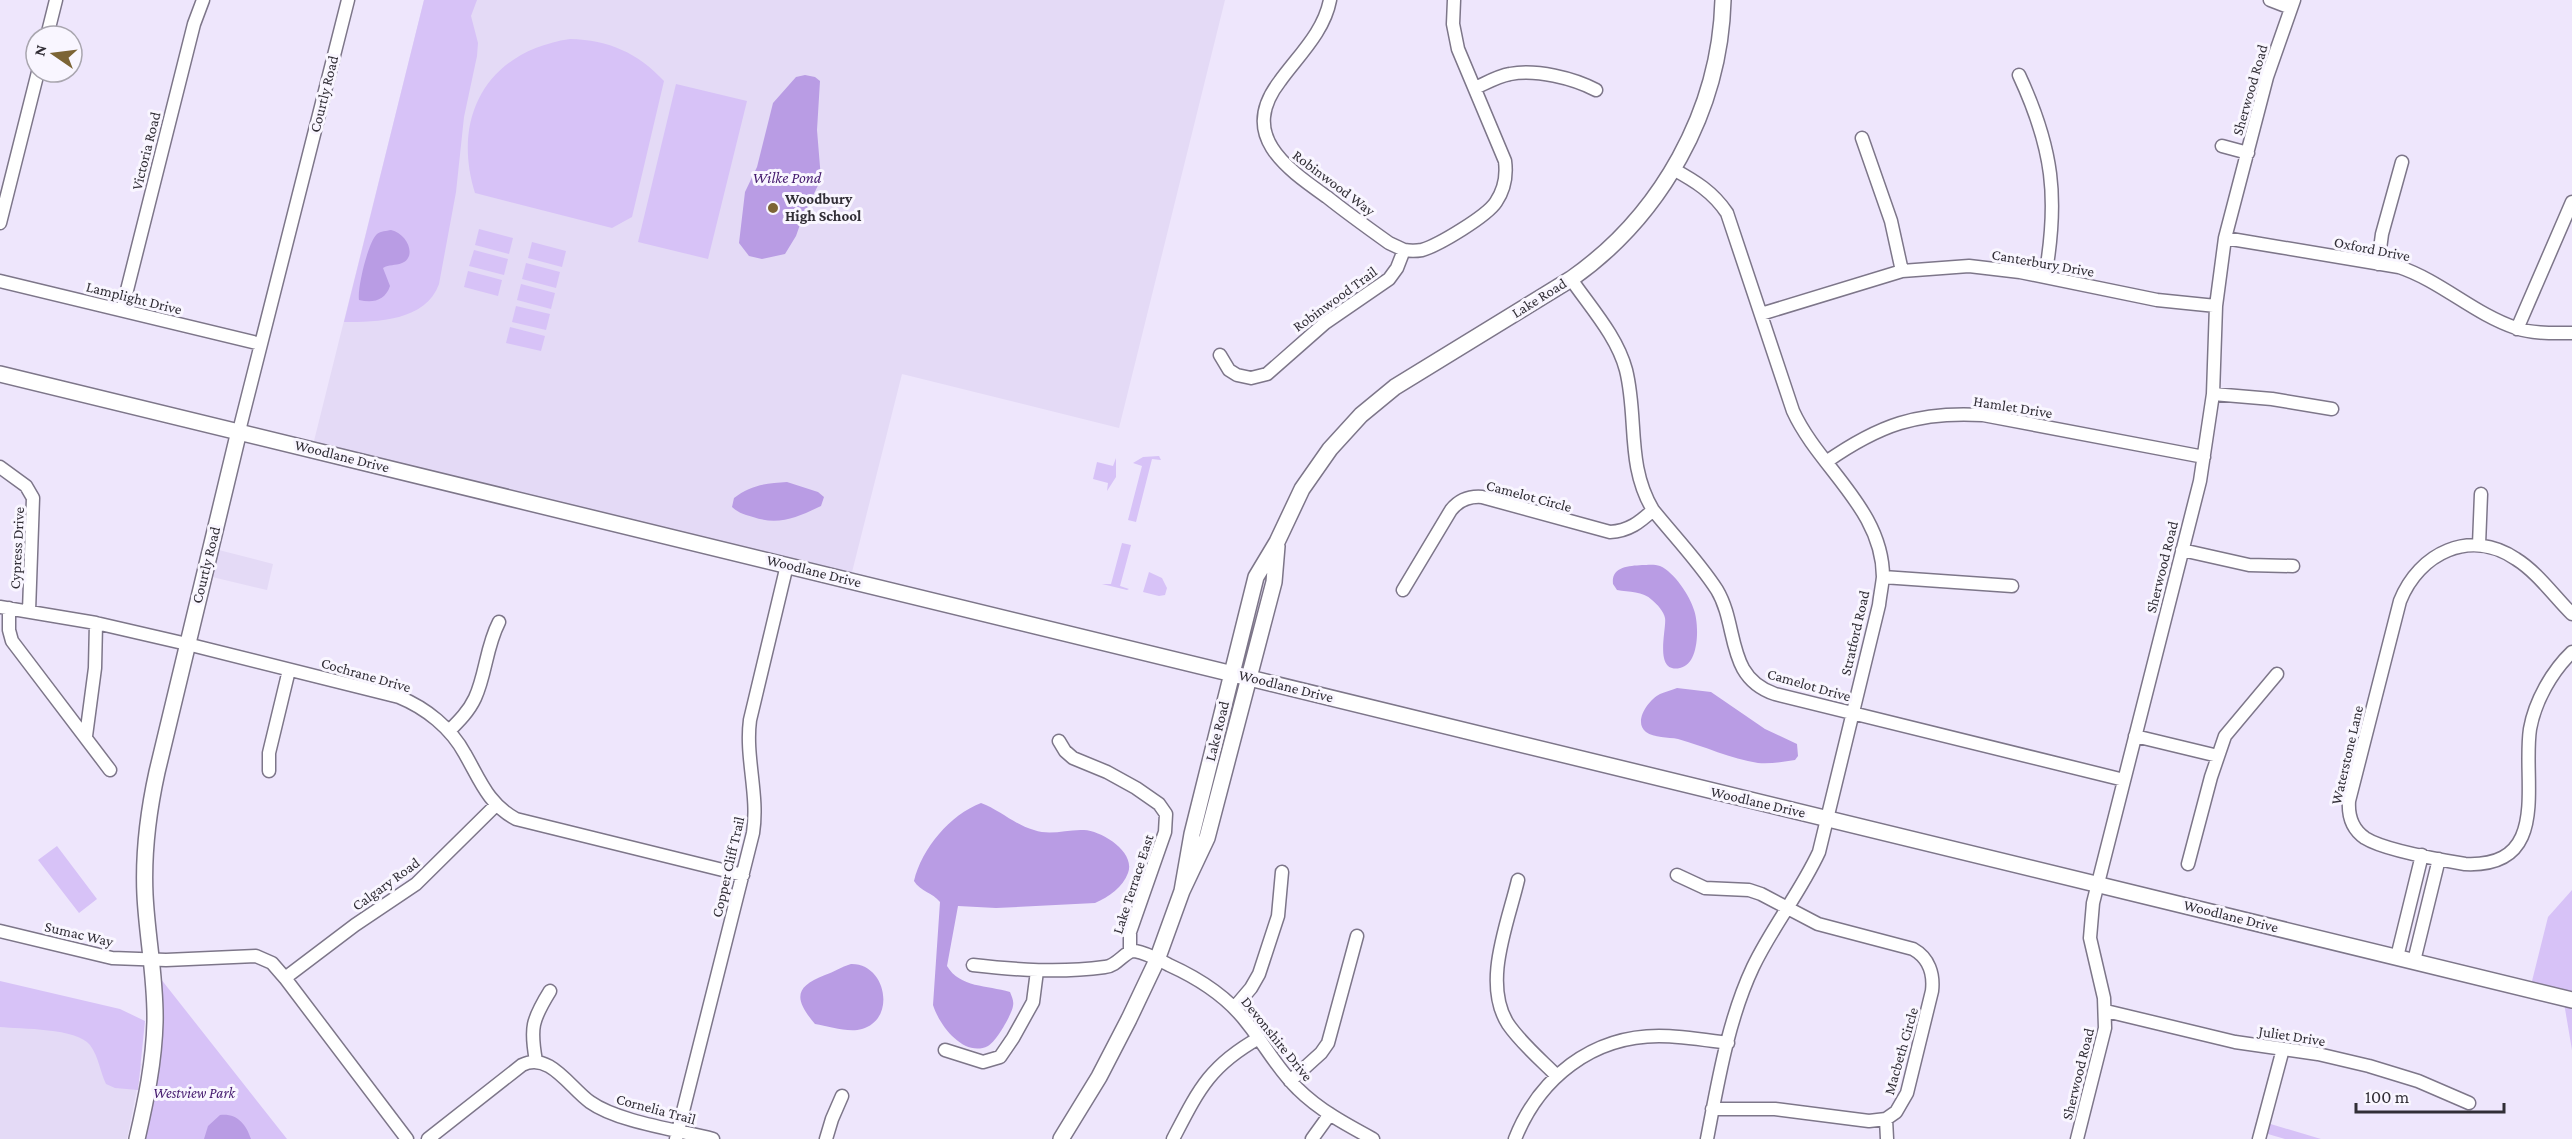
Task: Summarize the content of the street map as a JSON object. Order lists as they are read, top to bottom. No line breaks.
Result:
{"streets":{"street":["Sherwood Road","Courtly Road","Victoria Road","Robinwood Way","Oxford Drive","Canterbury Drive","Lamplight Drive","Lake Road","Robinwood Trail","Hamlet Drive","Woodlane Drive","Camelot Circle","Cypress Drive","Stratford Road","Cochrane Drive","Camelot Drive","Waterstone Lane","Copper Cliff Trail","Calgary Road","Lake Terrace East","Sumac Way","Juliet Drive","Devonshire Drive","Macbeth Circle","Cornelia Trail"]},"crossings":[["Sherwood Road","Oxford Drive"],["Sherwood Road","Canterbury Drive"],["Sherwood Road","Hamlet Drive"],["Sherwood Road","Woodlane Drive"],["Sherwood Road","Camelot Drive"],["Sherwood Road","Juliet Drive"],["Courtly Road","Lamplight Drive"],["Courtly Road","Woodlane Drive"],["Courtly Road","Cochrane Drive"],["Courtly Road","Sumac Way"],["Victoria Road","Lamplight Drive"],["Robinwood Way","Robinwood Trail"],["Canterbury Drive","Stratford Road"],["Lake Road","Woodlane Drive"],["Lake Road","Stratford Road"],["Lake Road","Camelot Drive"],["Lake Road","Devonshire Drive"],["Hamlet Drive","Stratford Road"],["Woodlane Drive","Stratford Road"],["Woodlane Drive","Copper Cliff Trail"],["Camelot Circle","Camelot Drive"],["Cypress Drive","Cochrane Drive"],["Stratford Road","Camelot Drive"],["Stratford Road","Macbeth Circle"],["Cochrane Drive","Copper Cliff Trail"],["Cochrane Drive","Calgary Road"],["Copper Cliff Trail","Cornelia Trail"],["Lake Terrace East","Devonshire Drive"]],"water":["Wilke Pond"],"parks":["Westview Park"],"places":["Woodbury High School"],"scale_bar":"100 m","north":"left"}
